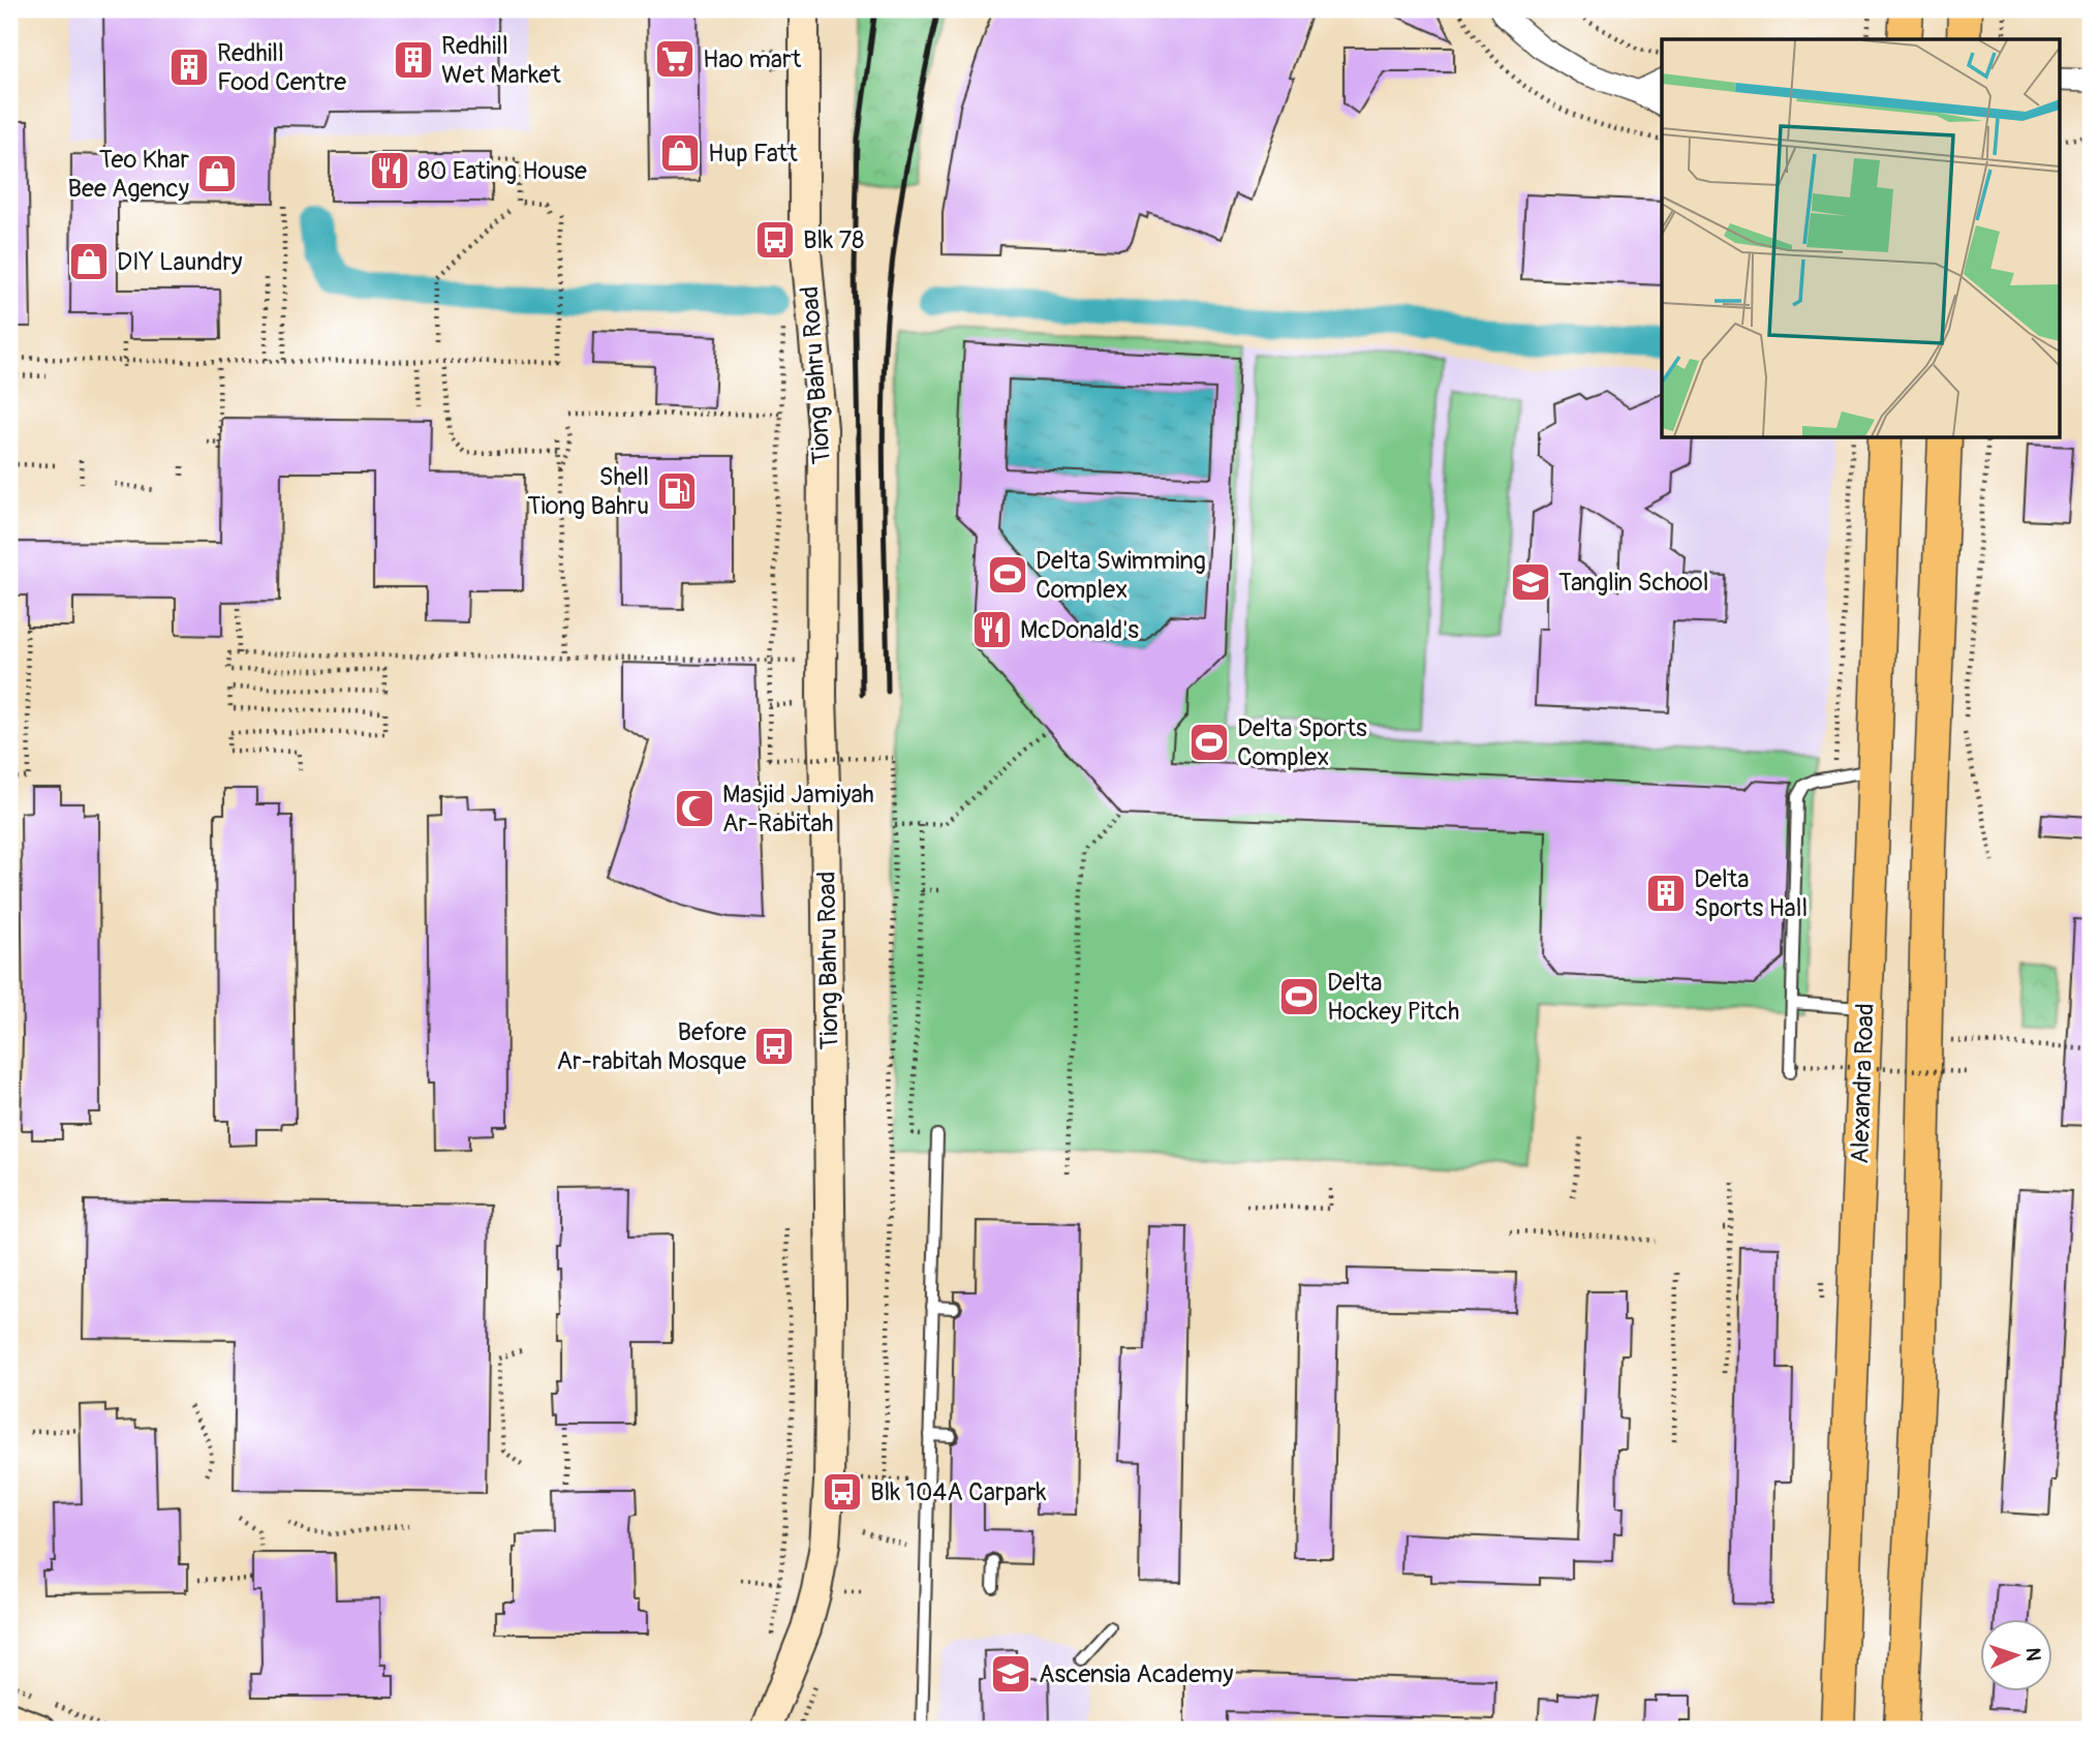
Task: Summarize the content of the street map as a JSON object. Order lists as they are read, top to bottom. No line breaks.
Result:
{"streets":{"main road":["Tiong Bahru Road","Alexandra Road"]},"places":{"supermarket":["Hao mart"],"building":["Redhill Wet Market","Redhill Food Centre","Delta Sports Hall"],"shop":["Hup Fatt","Teo Khar Bee Agency","DIY Laundry"],"restaurant":["80 Eating House","McDonald's"],"bus stop":["Blk 78","Before Ar-rabitah Mosque","Blk 104A Carpark"],"fuel station":["Shell Tiong Bahru"],"sports":["Delta Swimming Complex","Delta Sports Complex","Delta Hockey Pitch"],"school or university":["Tanglin School","Ascensia Academy"],"mosque":["Masjid Jamiyah Ar-Rabitah"]},"north":"right"}
